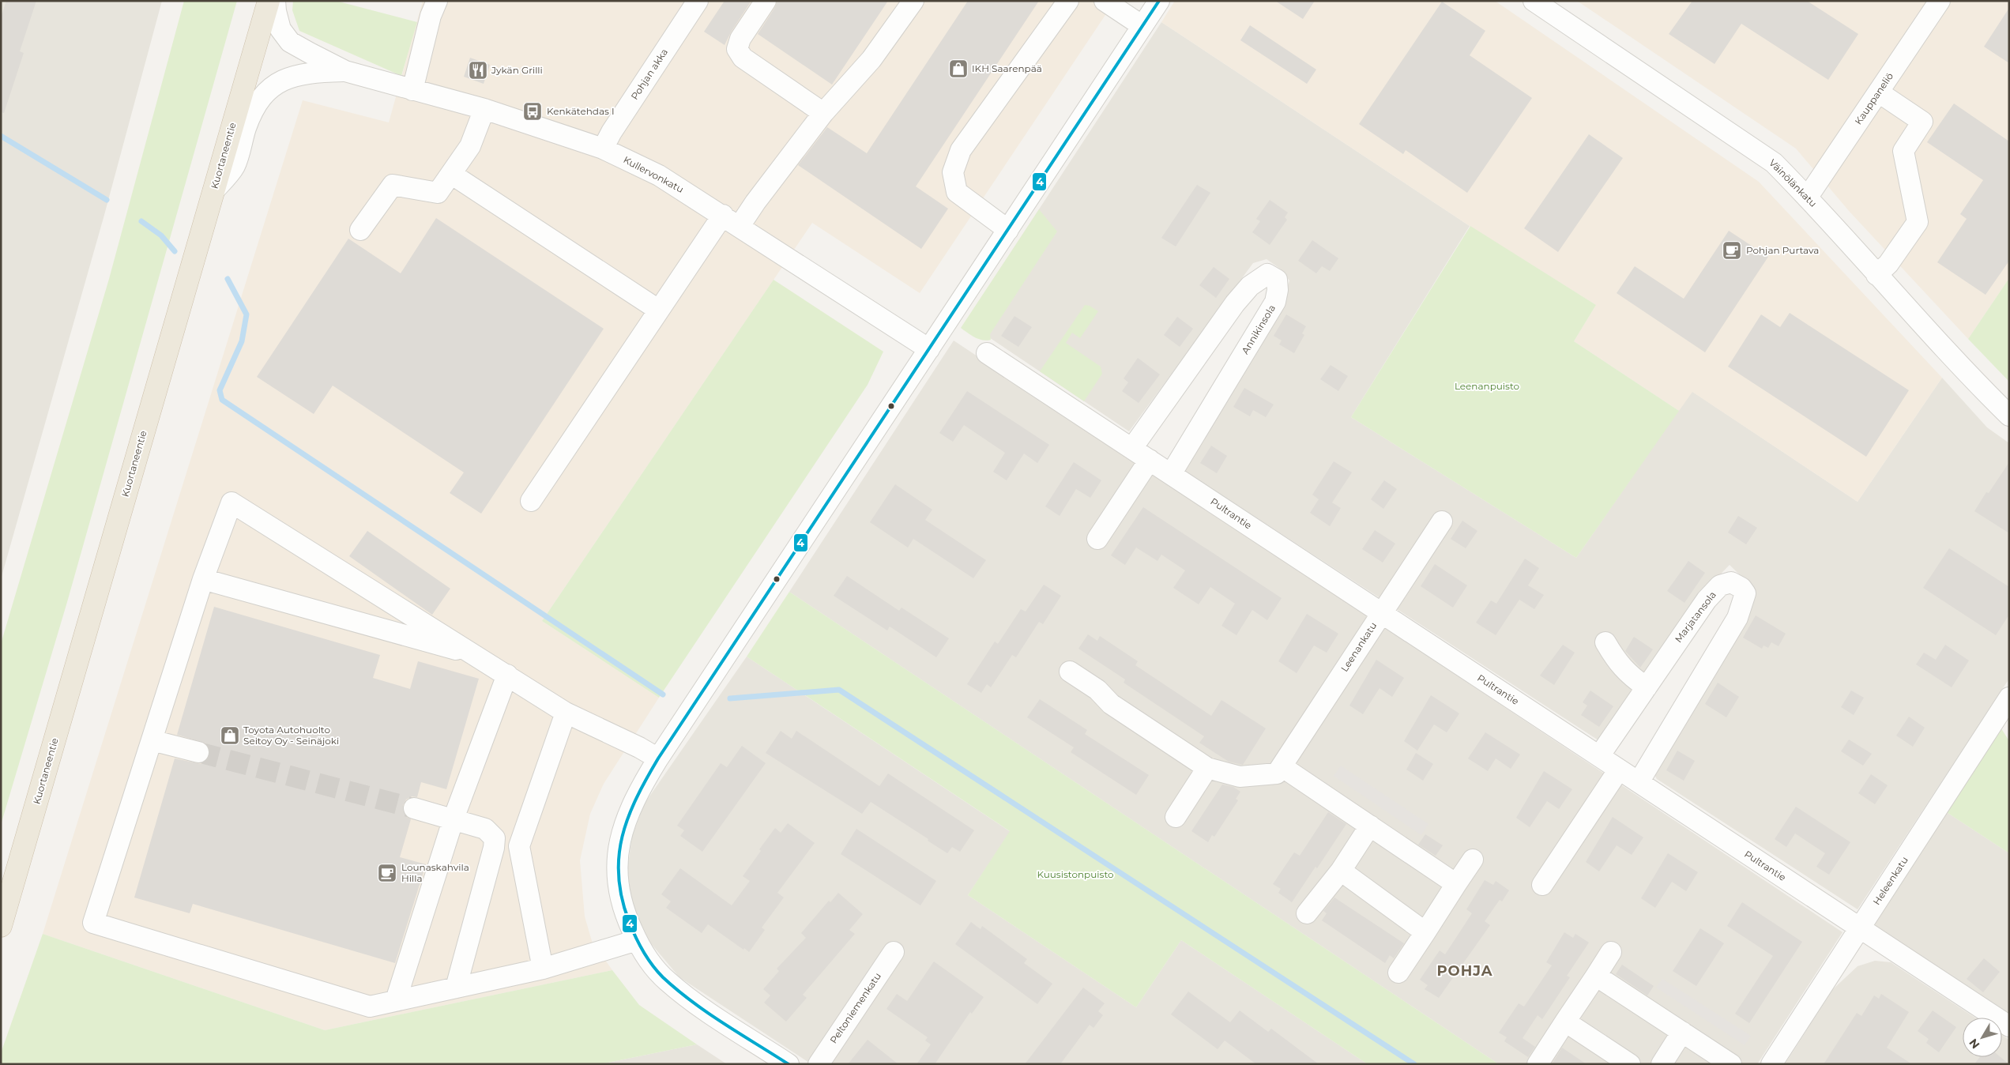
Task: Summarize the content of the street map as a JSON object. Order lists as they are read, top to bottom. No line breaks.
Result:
{"streets":{"highway":["Kuortaneentie"],"street":["Pohjan akka","Kauppaneliö","Kullervonkatu","Väinölänkatu","Annikinsola","Pultrantie","Marjatansola","Leenankatu","Heleenkatu","Peltoniemenkatu"]},"crossings":[["Pohjan akka","Kullervonkatu"],["Kauppaneliö","Väinölänkatu"],["Kuortaneentie","Kullervonkatu"],["Annikinsola","Pultrantie"],["Pultrantie","Marjatansola"],["Pultrantie","Leenankatu"],["Pultrantie","Heleenkatu"]],"districts":["POHJA"],"parks":["Leenanpuisto","Kuusistonpuisto"],"places":{"shop":["IKH Saarenpää","Toyota Autohuolto Seitoy Oy - Seinäjoki"],"restaurant":["Jykän Grilli"],"bus stop":["Kenkätehdas I"],"cafe":["Pohjan Purtava","Lounaskahvila Hilla"]},"lines":["transit line 4"],"north":"bottom left"}
